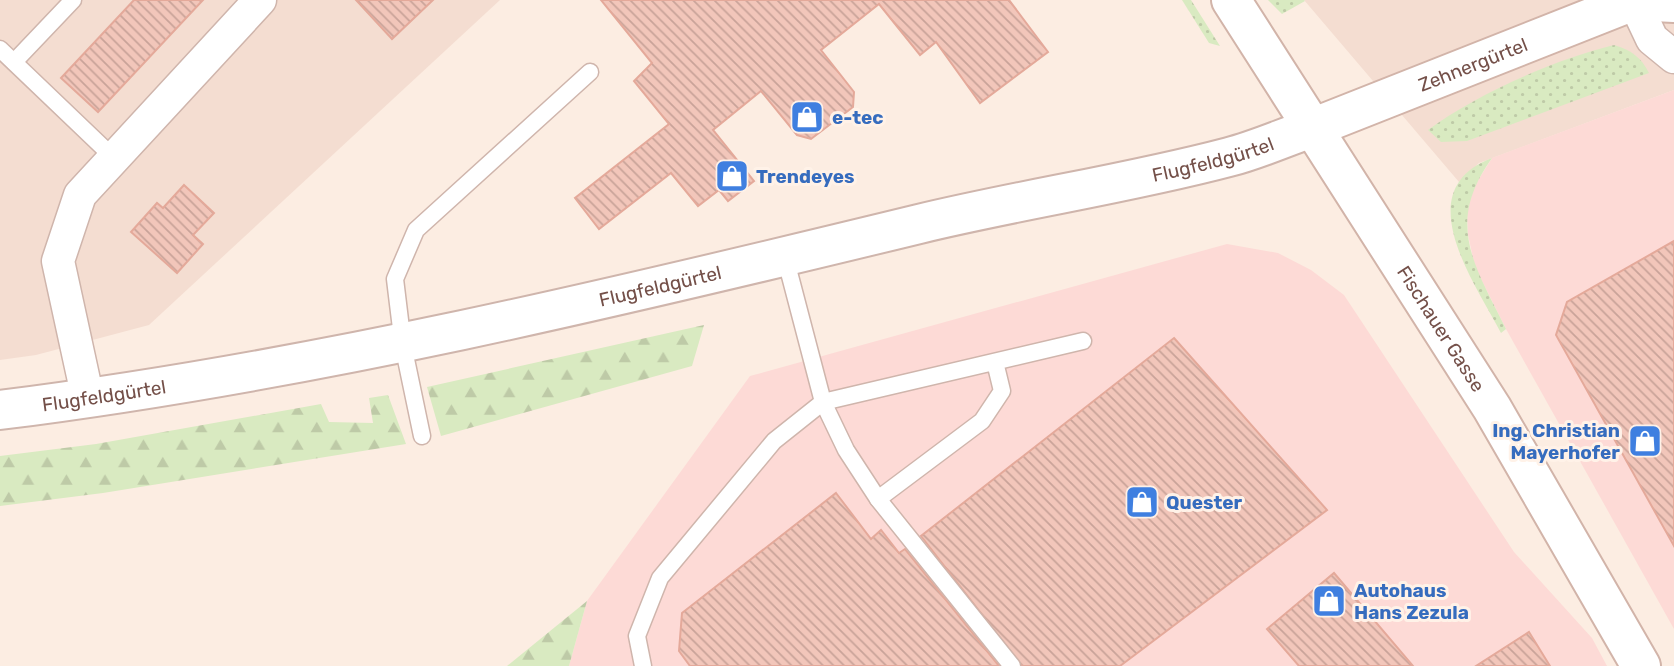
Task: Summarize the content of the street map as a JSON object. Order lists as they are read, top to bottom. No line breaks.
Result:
{"streets":{"street":["Zehnergürtel","Flugfeldgürtel","Fischauer Gasse"]},"crossings":[["Zehnergürtel","Flugfeldgürtel"],["Zehnergürtel","Fischauer Gasse"],["Flugfeldgürtel","Fischauer Gasse"]],"places":{"shop":["e-tec","Trendeyes","Ing. Christian Mayerhofer","Quester","Autohaus Hans Zezula"]}}
